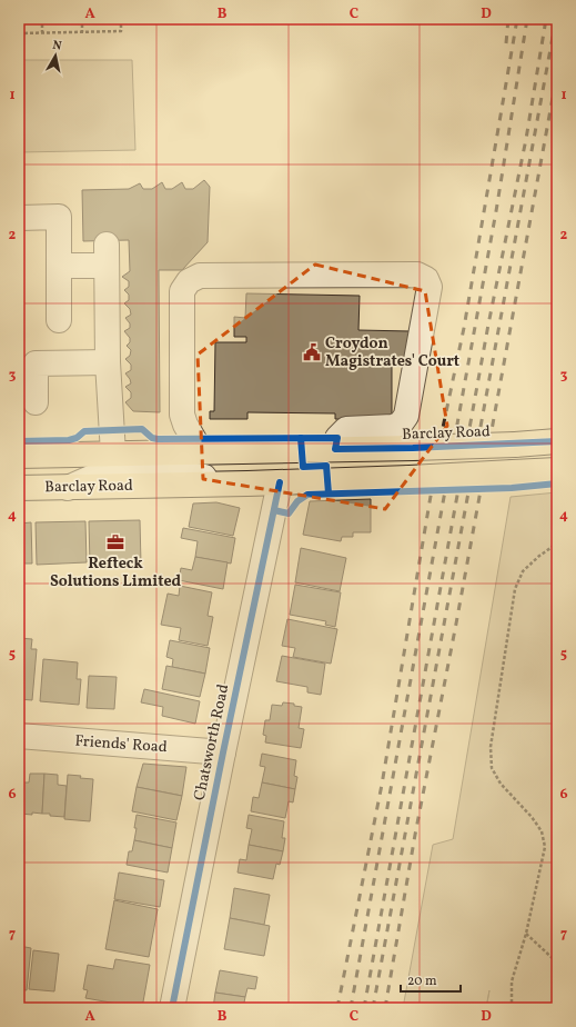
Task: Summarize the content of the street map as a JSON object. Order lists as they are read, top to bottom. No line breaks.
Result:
{"streets":{"highway":["Barclay Road"],"street":["Chatsworth Road","Friends' Road"]},"crossings":[["Barclay Road","Chatsworth Road"],["Chatsworth Road","Friends' Road"]],"places":{"public building":["Croydon Magistrates' Court"],"office":["Refteck Solutions Limited"]},"scale_bar":"20 m","north":"top","grid":{"columns":["A","B","C","D"],"rows":["1","2","3","4","5","6","7"]}}
